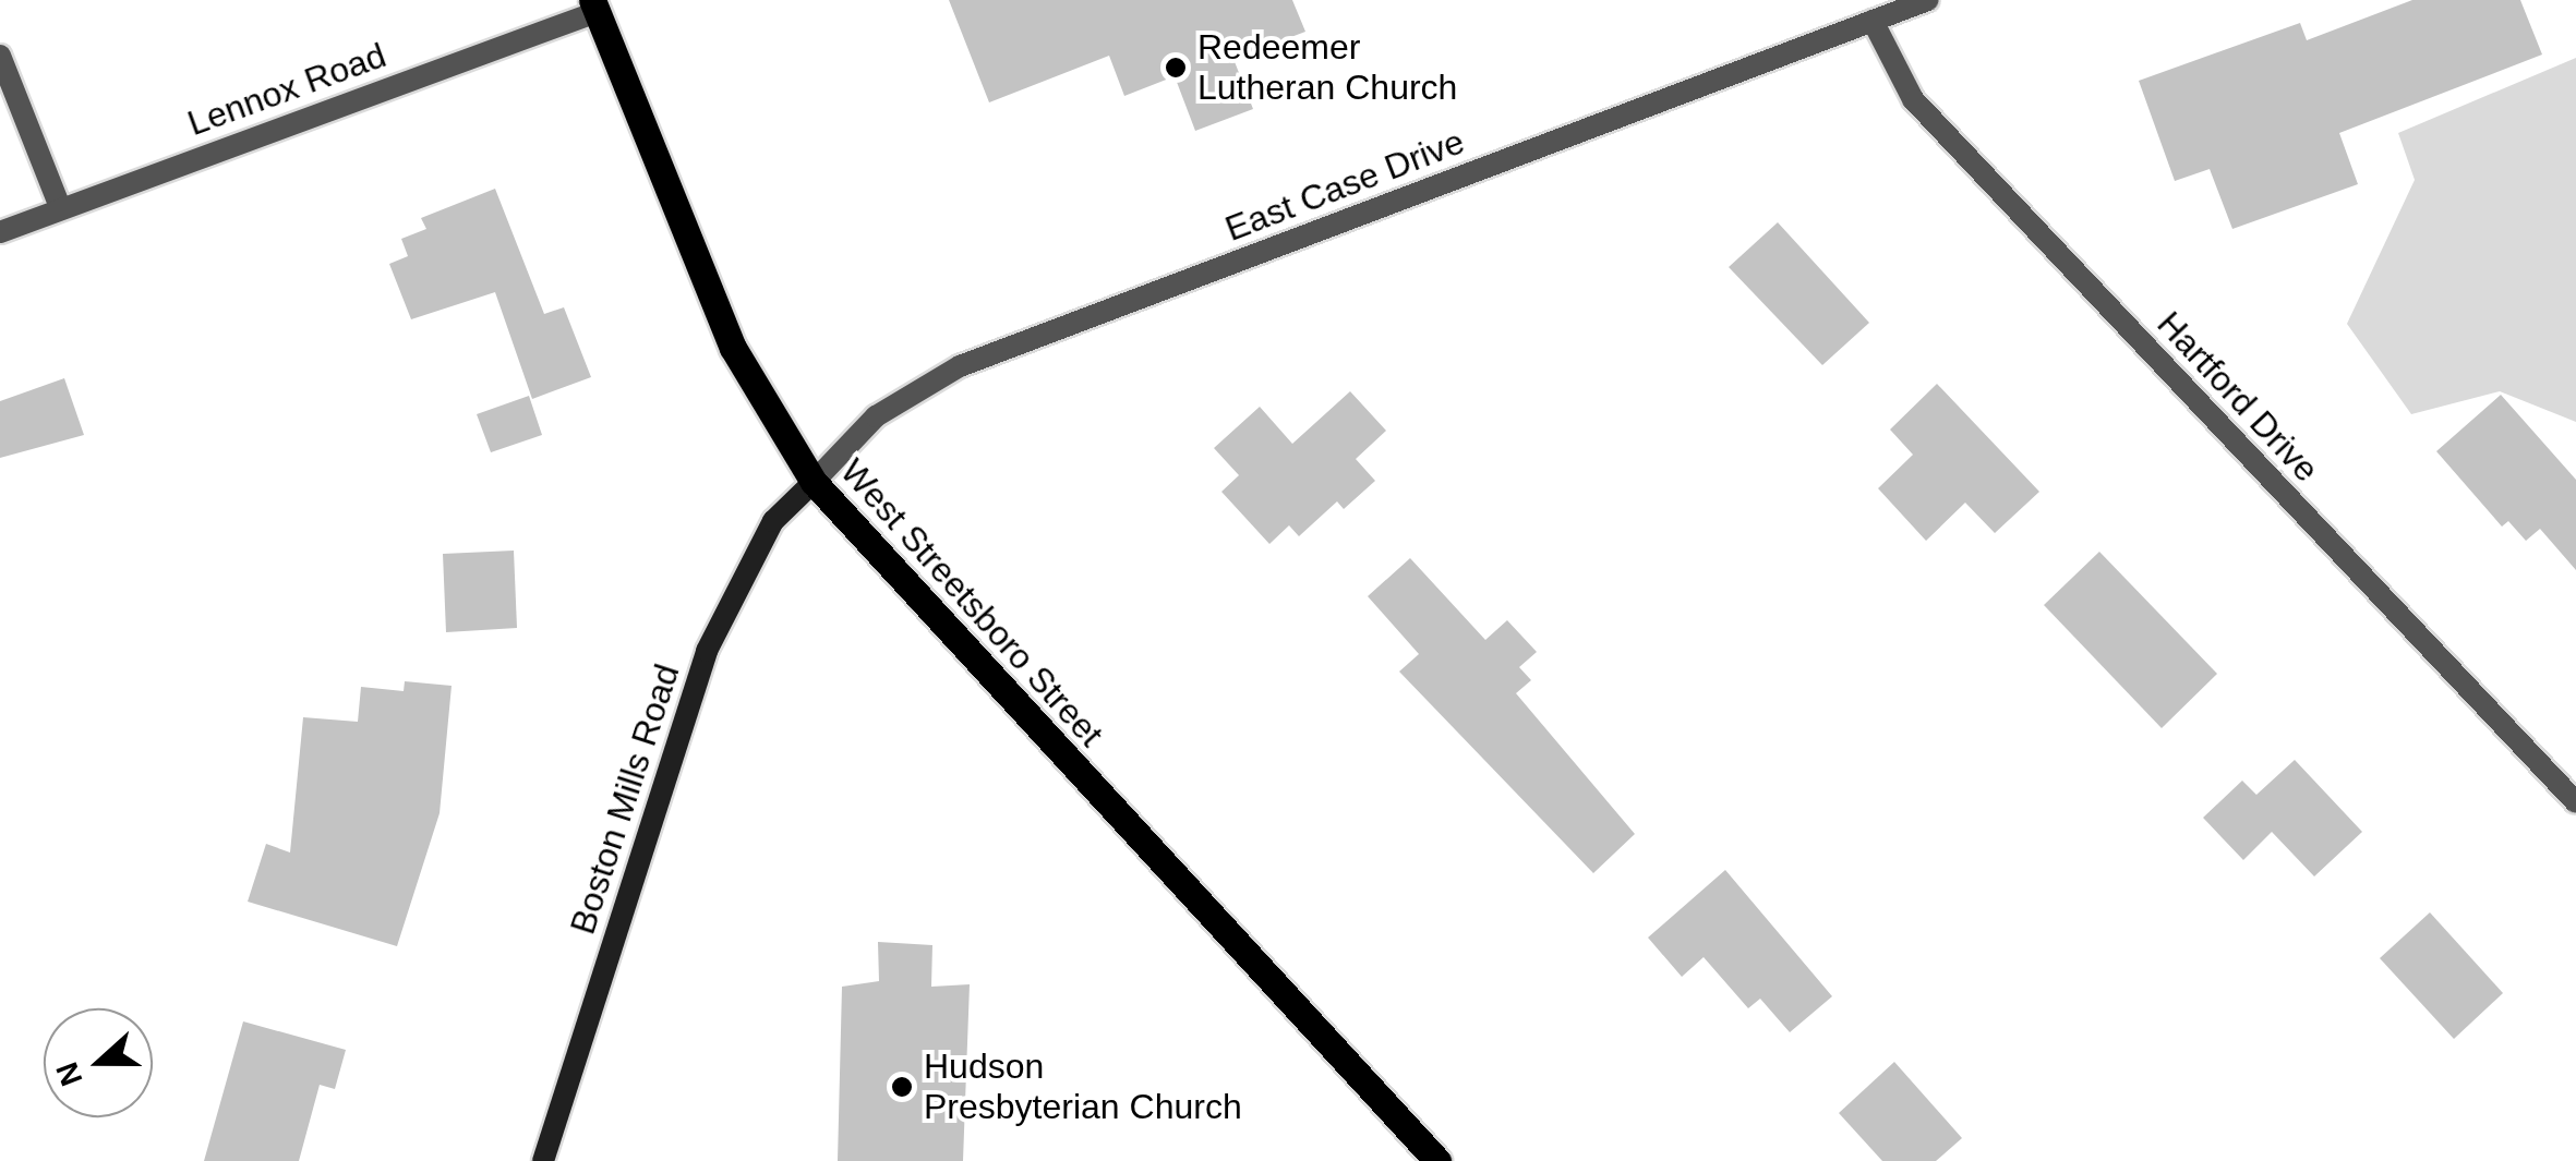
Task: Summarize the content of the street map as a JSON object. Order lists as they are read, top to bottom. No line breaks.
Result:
{"streets":{"main road":["West Streetsboro Street"],"street":["Lennox Road","East Case Drive","Hartford Drive","Boston Mills Road"]},"crossings":[["Lennox Road","West Streetsboro Street"],["East Case Drive","Hartford Drive"],["East Case Drive","West Streetsboro Street"],["East Case Drive","Boston Mills Road"],["West Streetsboro Street","Boston Mills Road"]],"places":["Redeemer Lutheran Church","Hudson Presbyterian Church"],"north":"left"}
